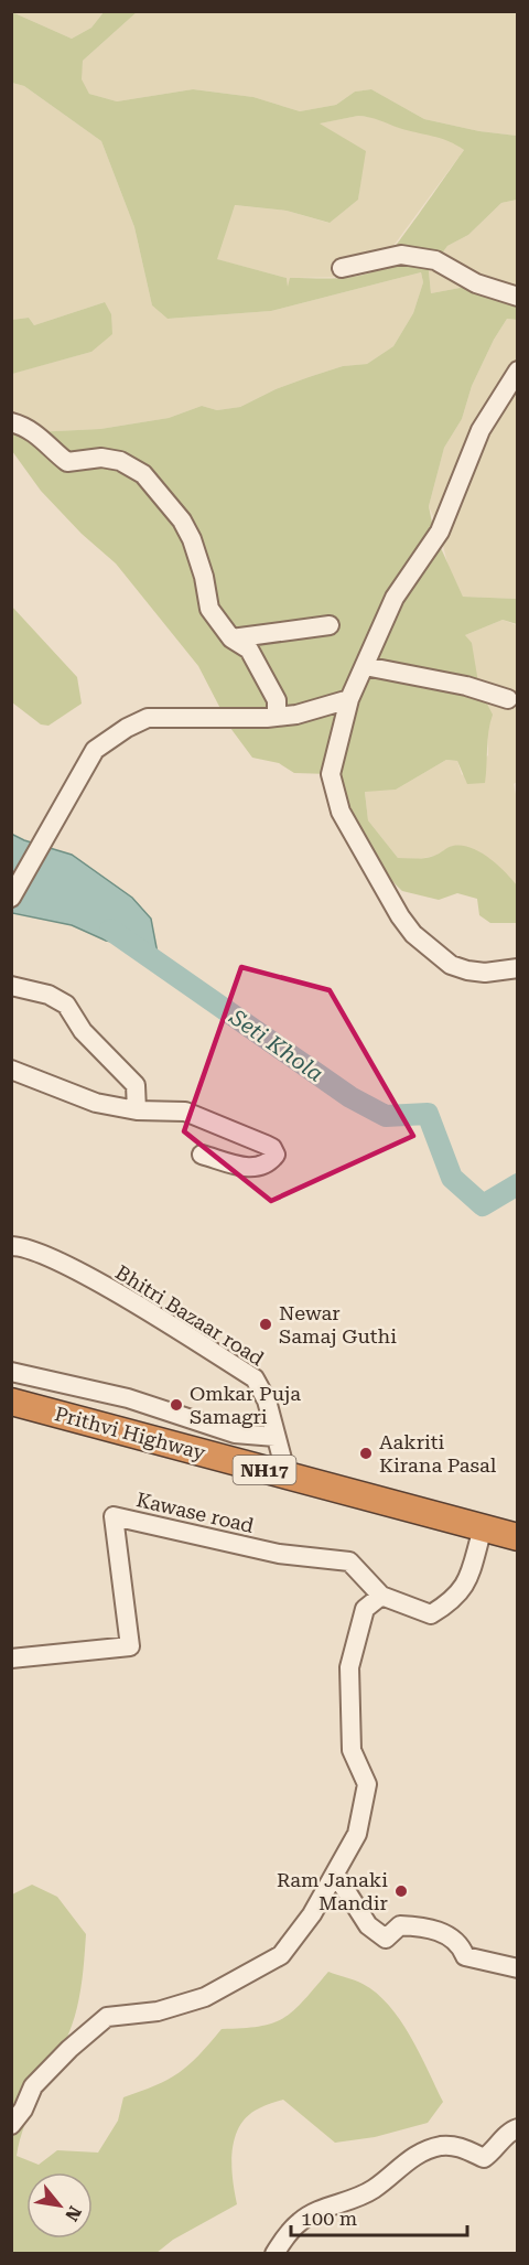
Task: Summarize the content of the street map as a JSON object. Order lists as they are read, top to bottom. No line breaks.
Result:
{"streets":{"highway":["Prithvi Highway","NH17"],"street":["Bhitri Bazaar road","Kawase road"]},"crossings":[["Bhitri Bazaar road","Prithvi Highway"],["Prithvi Highway","Kawase road"]],"water":["Seti Khola"],"places":["Newar Samaj Guthi","Omkar Puja Samagri","Aakriti Kirana Pasal","Ram Janaki Mandir"],"scale_bar":"100 m","north":"bottom right"}
